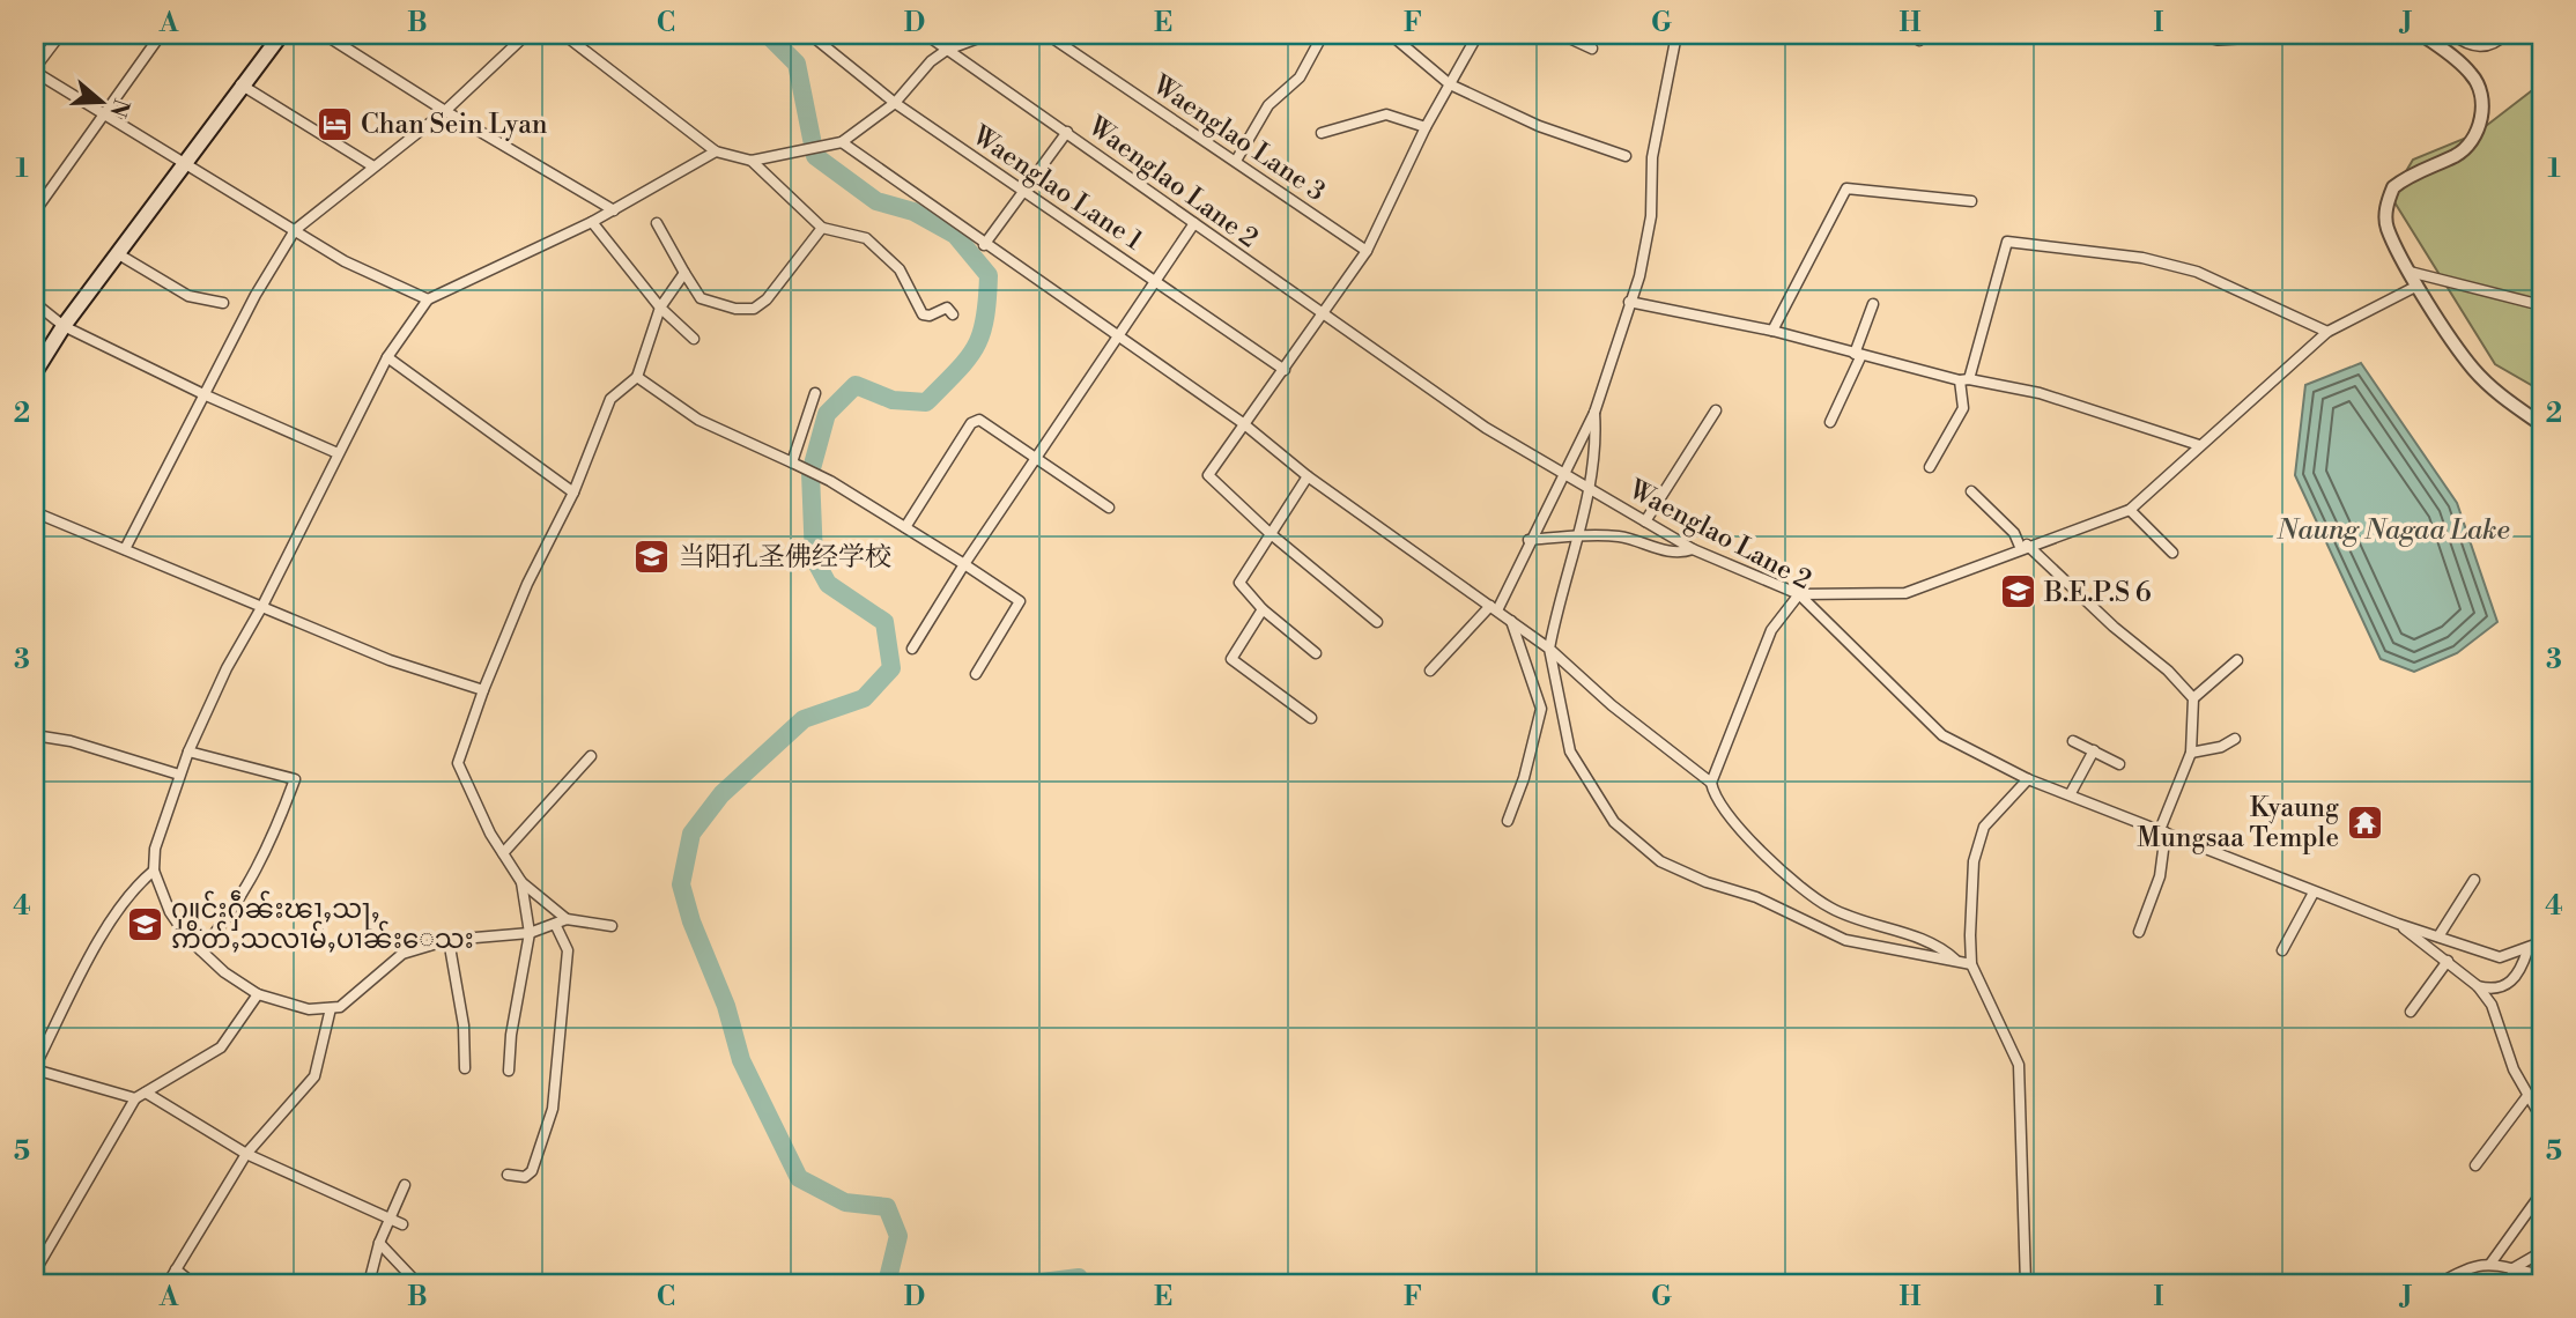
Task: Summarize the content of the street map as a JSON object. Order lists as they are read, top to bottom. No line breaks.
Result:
{"streets":{"street":["Waenglao Lane 3","Waenglao Lane 2","Waenglao Lane 1"]},"water":["Naung Nagaa Lake"],"places":{"hotel":["Chan Sein Lyan"],"school or university":["当阳孔圣佛经学校","B.E.P.S 6","ႁူင်းႁဵၼ်းၽႃႇသႃႇ ဢိတ်ႇသလၢမ်ႇပၢၼ်းေသး"],"temple":["Kyaung Mungsaa Temple"]},"north":"right","grid":{"columns":["A","B","C","D","E","F","G","H","I","J"],"rows":["1","2","3","4","5"]}}
